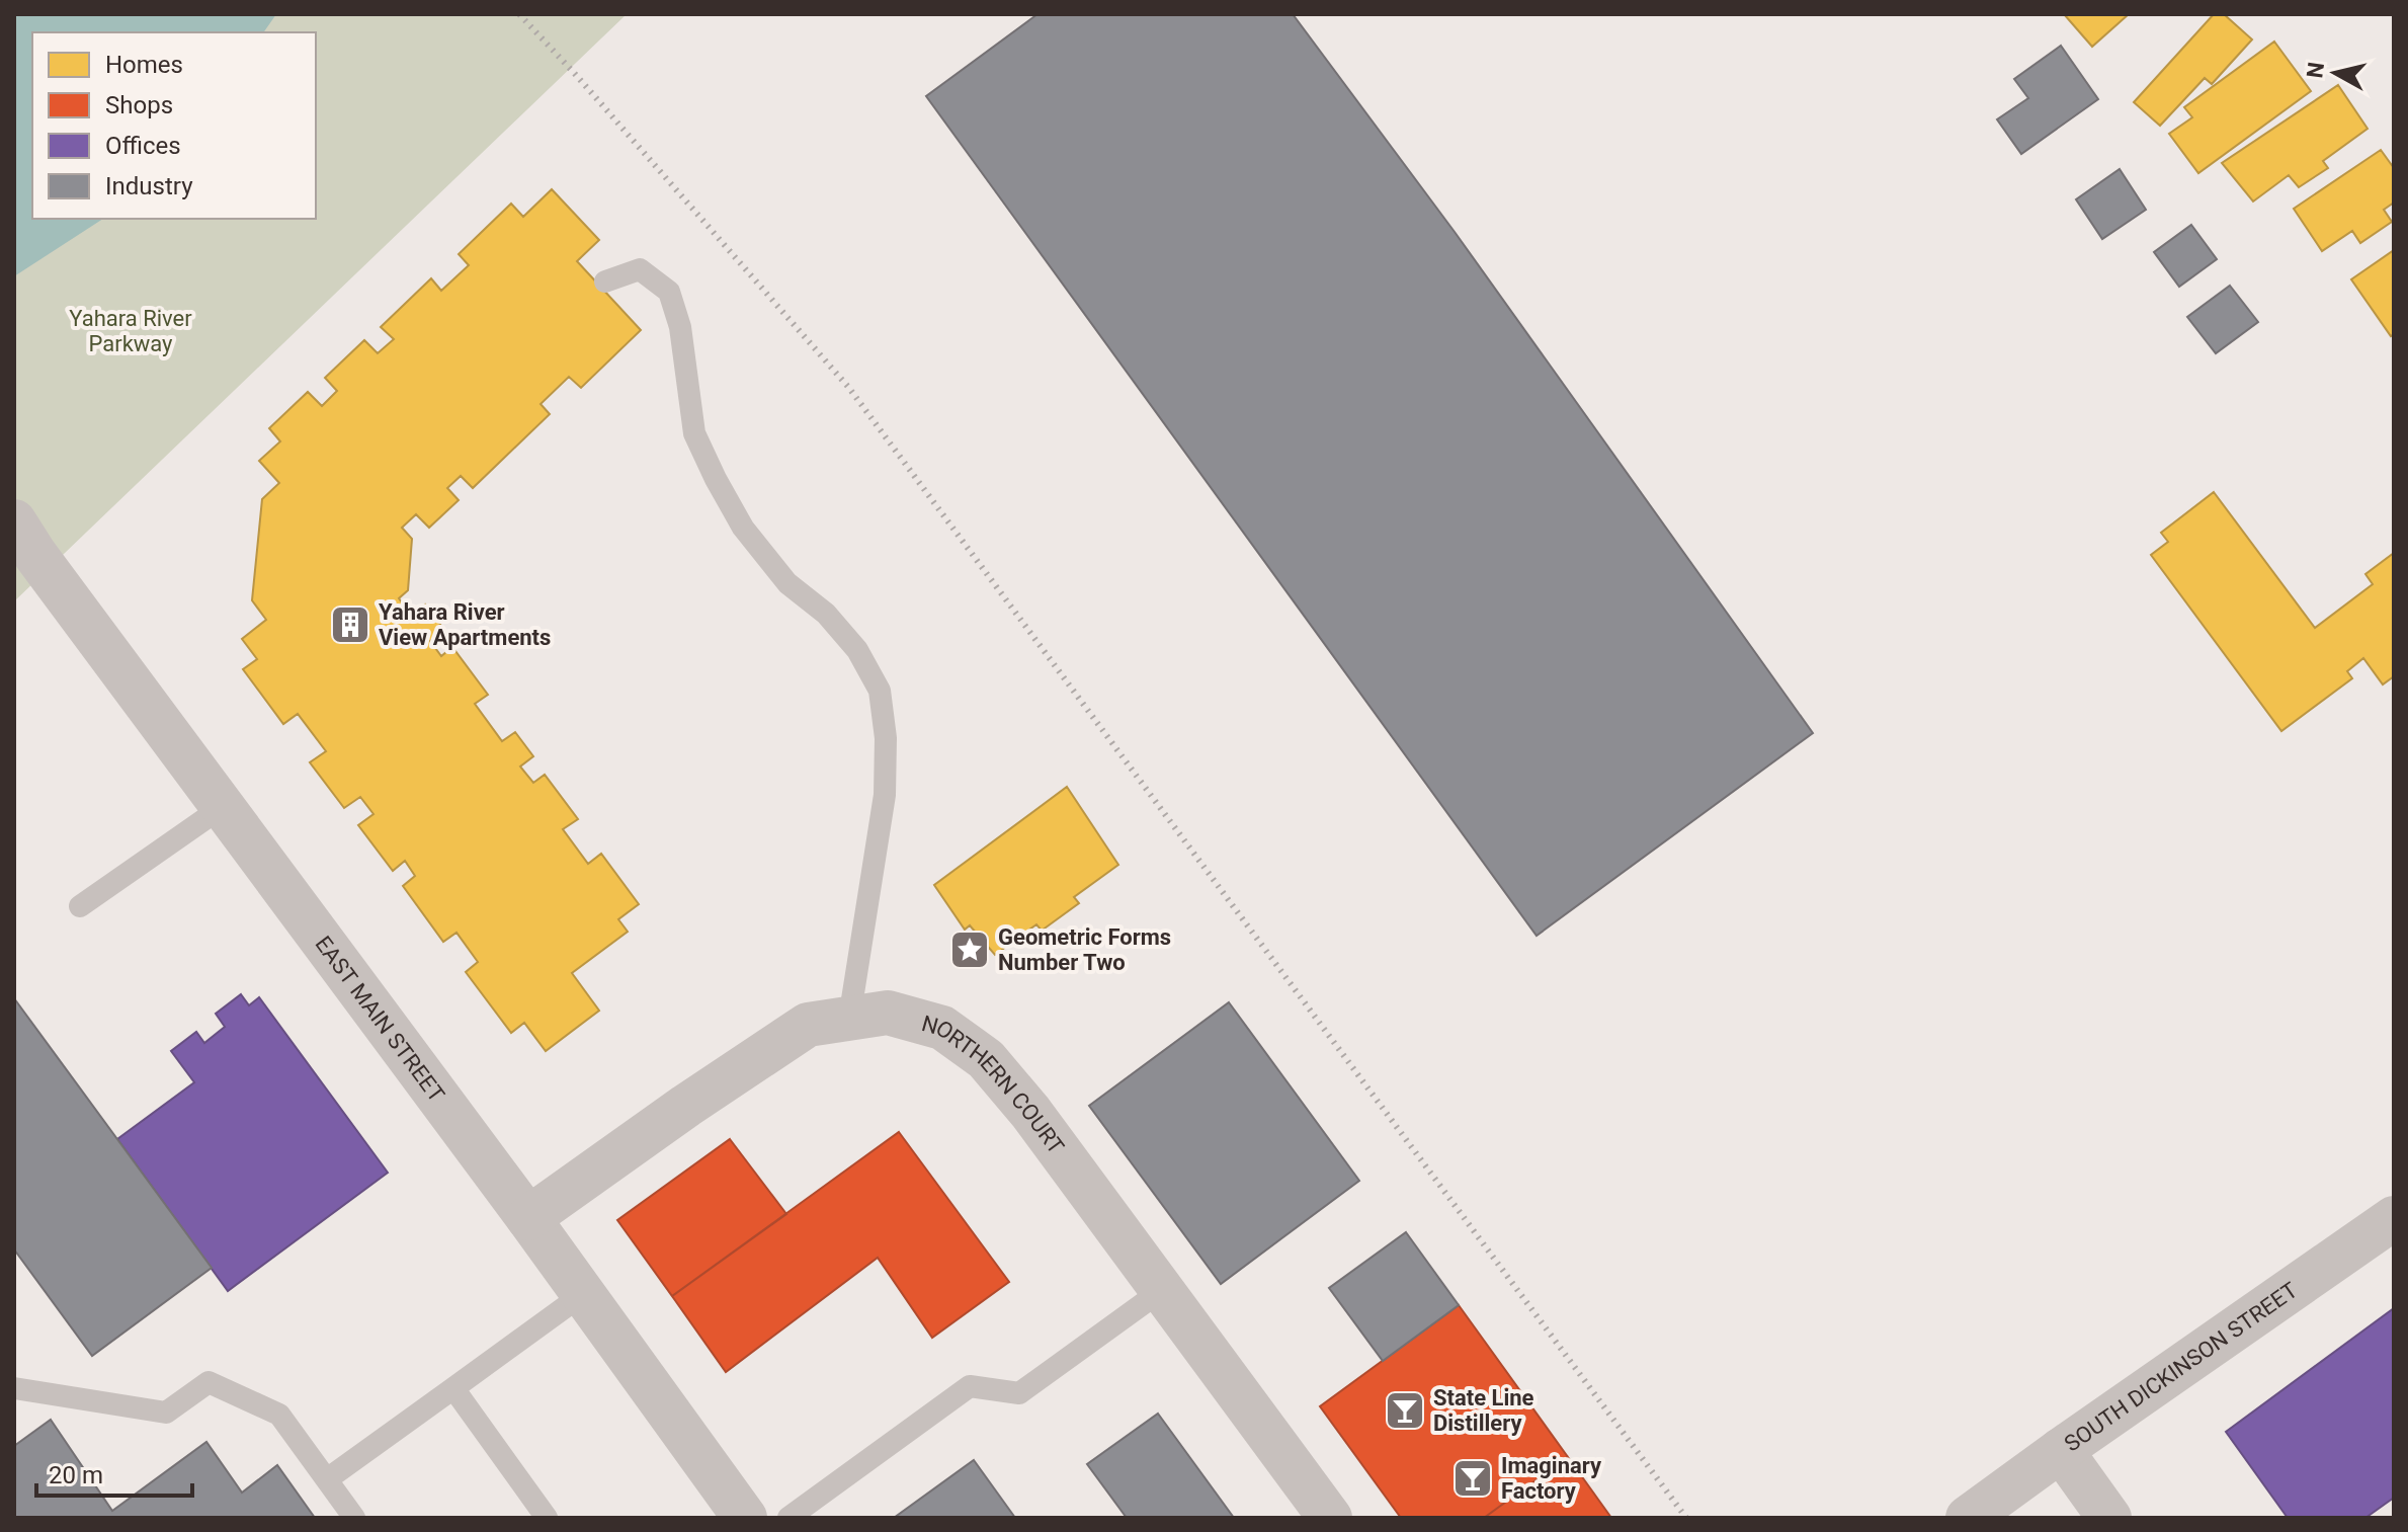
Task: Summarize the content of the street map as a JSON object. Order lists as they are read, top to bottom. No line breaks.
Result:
{"streets":{"street":["EAST MAIN STREET","NORTHERN COURT","SOUTH DICKINSON STREET"]},"crossings":[["EAST MAIN STREET","NORTHERN COURT"]],"parks":["Yahara River Parkway"],"places":{"building":["Yahara River View Apartments"],"place":["Geometric Forms Number Two"],"bar":["State Line Distillery","Imaginary Factory"]},"legend":["Homes","Shops","Offices","Industry"],"scale_bar":"20 m","north":"left"}
